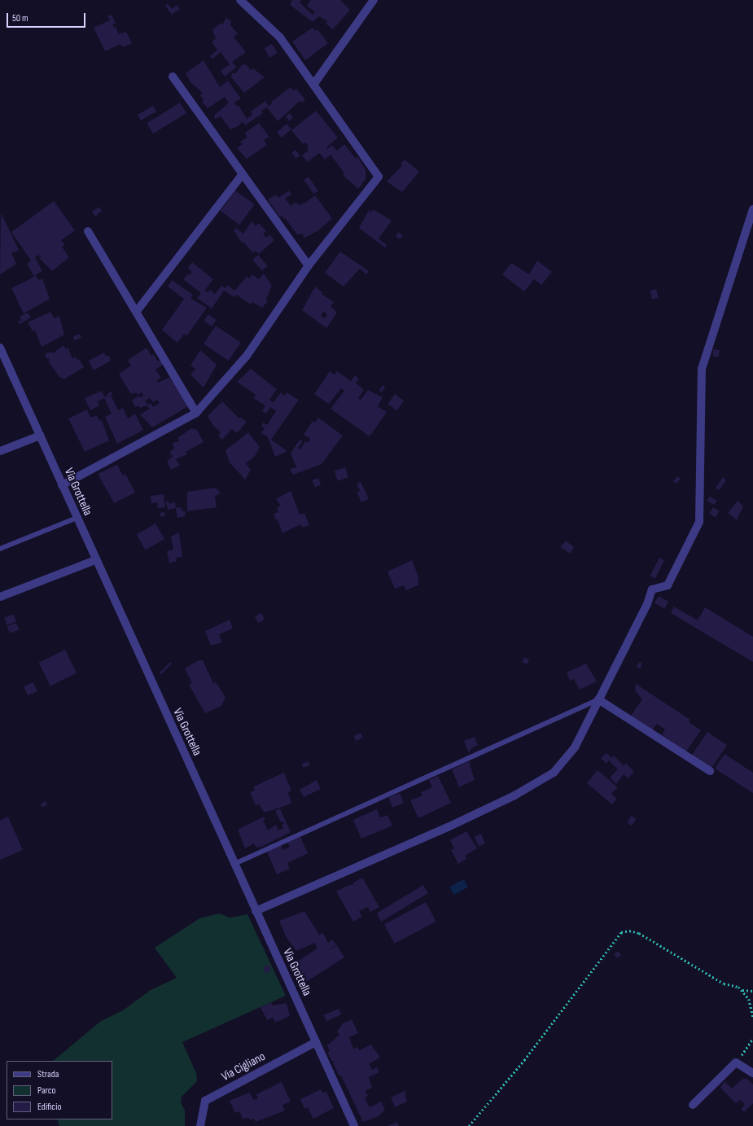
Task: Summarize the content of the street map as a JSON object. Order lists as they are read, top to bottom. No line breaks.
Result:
{"streets":{"street":["Via Grottella","Via Cigliano"]},"crossings":[["Via Grottella","Via Cigliano"]],"legend":["Strada","Parco","Edificio"],"scale_bar":"50 m"}
